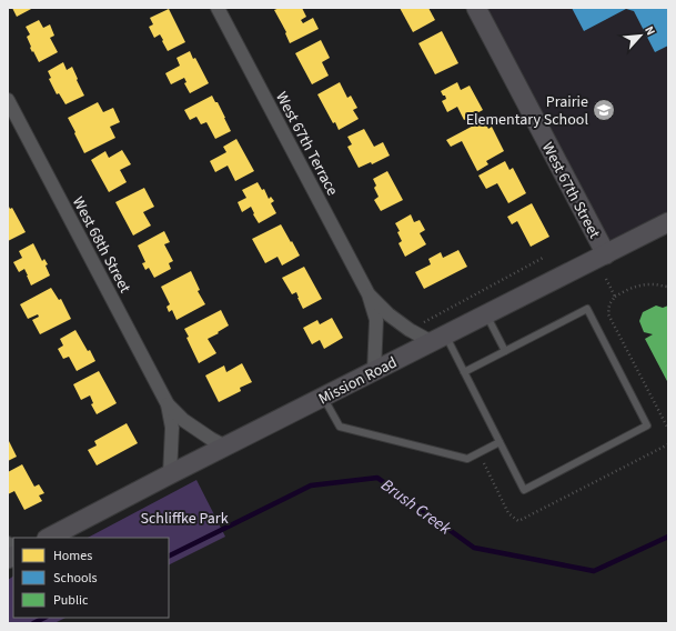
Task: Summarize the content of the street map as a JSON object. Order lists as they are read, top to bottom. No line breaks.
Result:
{"streets":{"main road":["West 67th Street","Mission Road"],"street":["West 67th Terrace","West 68th Street"]},"crossings":[["West 67th Terrace","Mission Road"],["West 67th Street","Mission Road"],["West 68th Street","Mission Road"]],"water":["Brush Creek"],"parks":["Schliffke Park"],"places":{"school or university":["Prairie Elementary School"]},"legend":["Homes","Schools","Public"],"north":"top right"}
